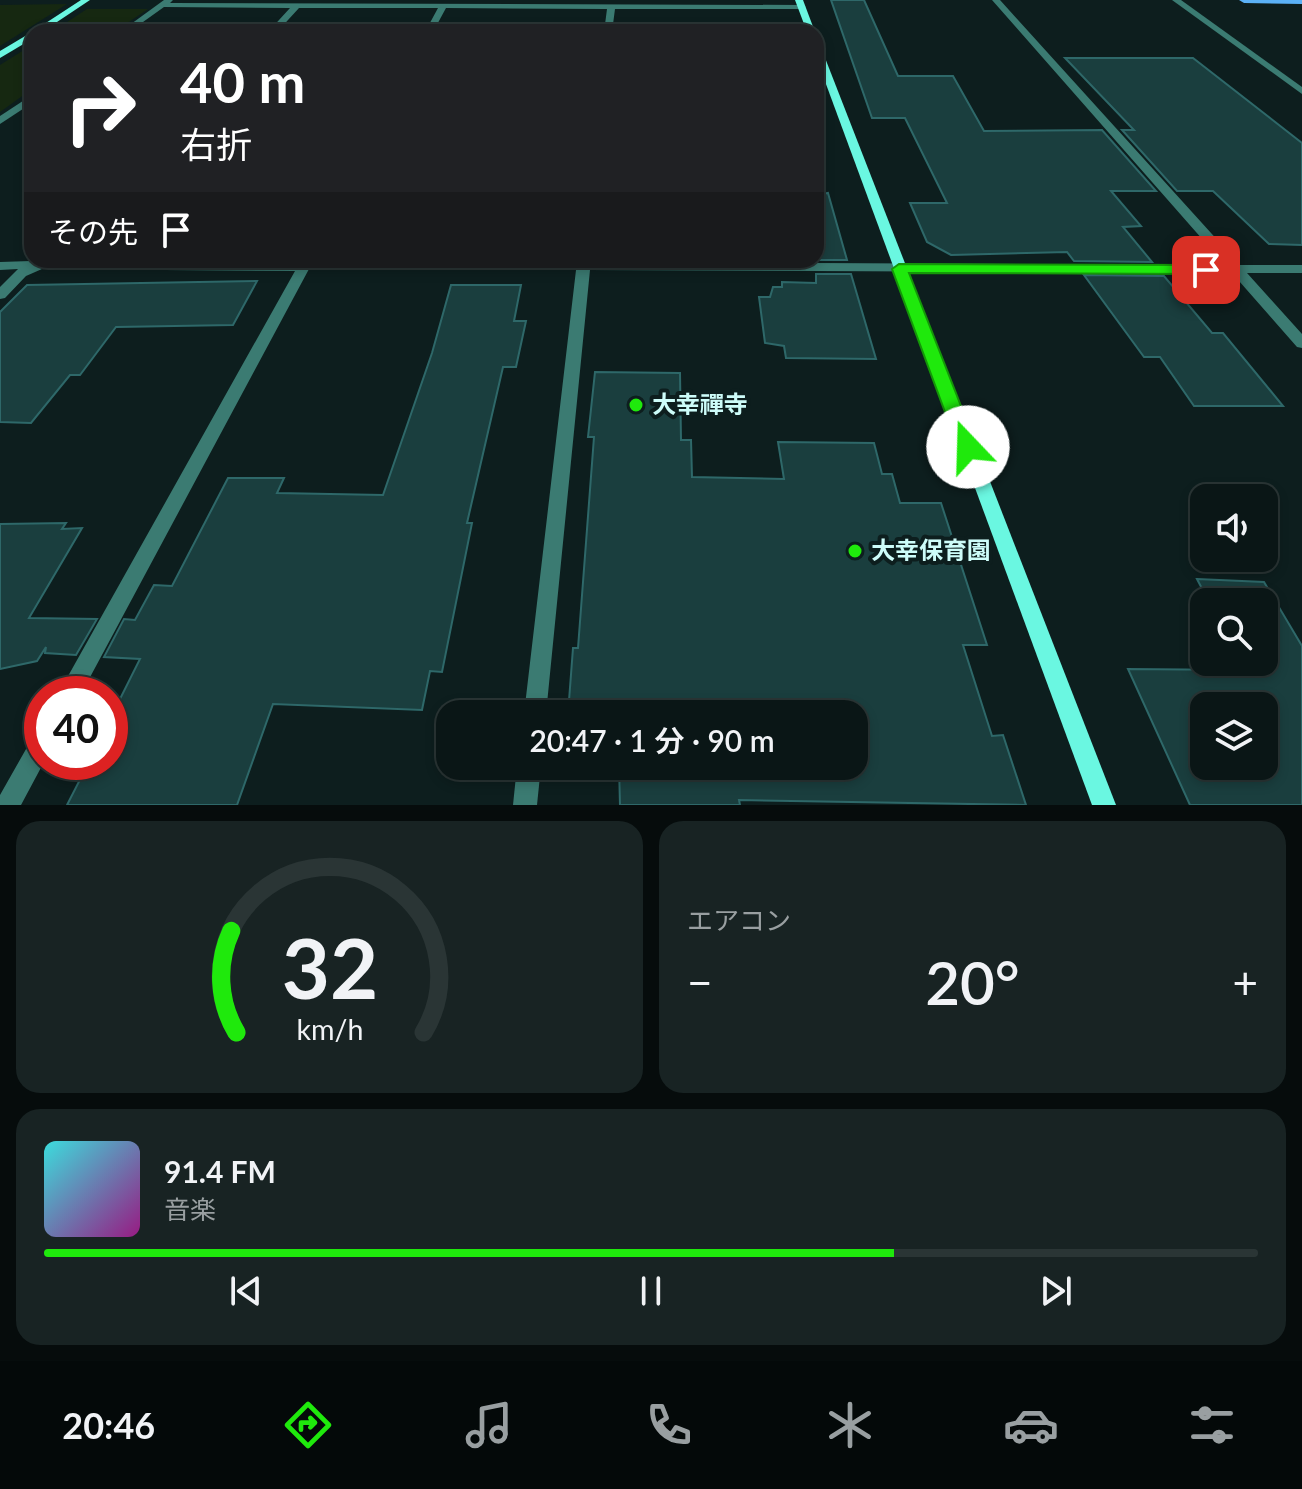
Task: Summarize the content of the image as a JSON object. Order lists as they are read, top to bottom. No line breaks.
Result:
{"places":["大幸禪寺","大幸保育園"],"page":{"turn":["40 m","右折"],"then":"その先","limit":"40","trip":"20:47 · 1 分 · 90 m","tile":"エアコン","heat":["−","20°","+"],"song":["91.4 FM","音楽"],"tabs":"20:46","gauge":["32","km/h"]}}
